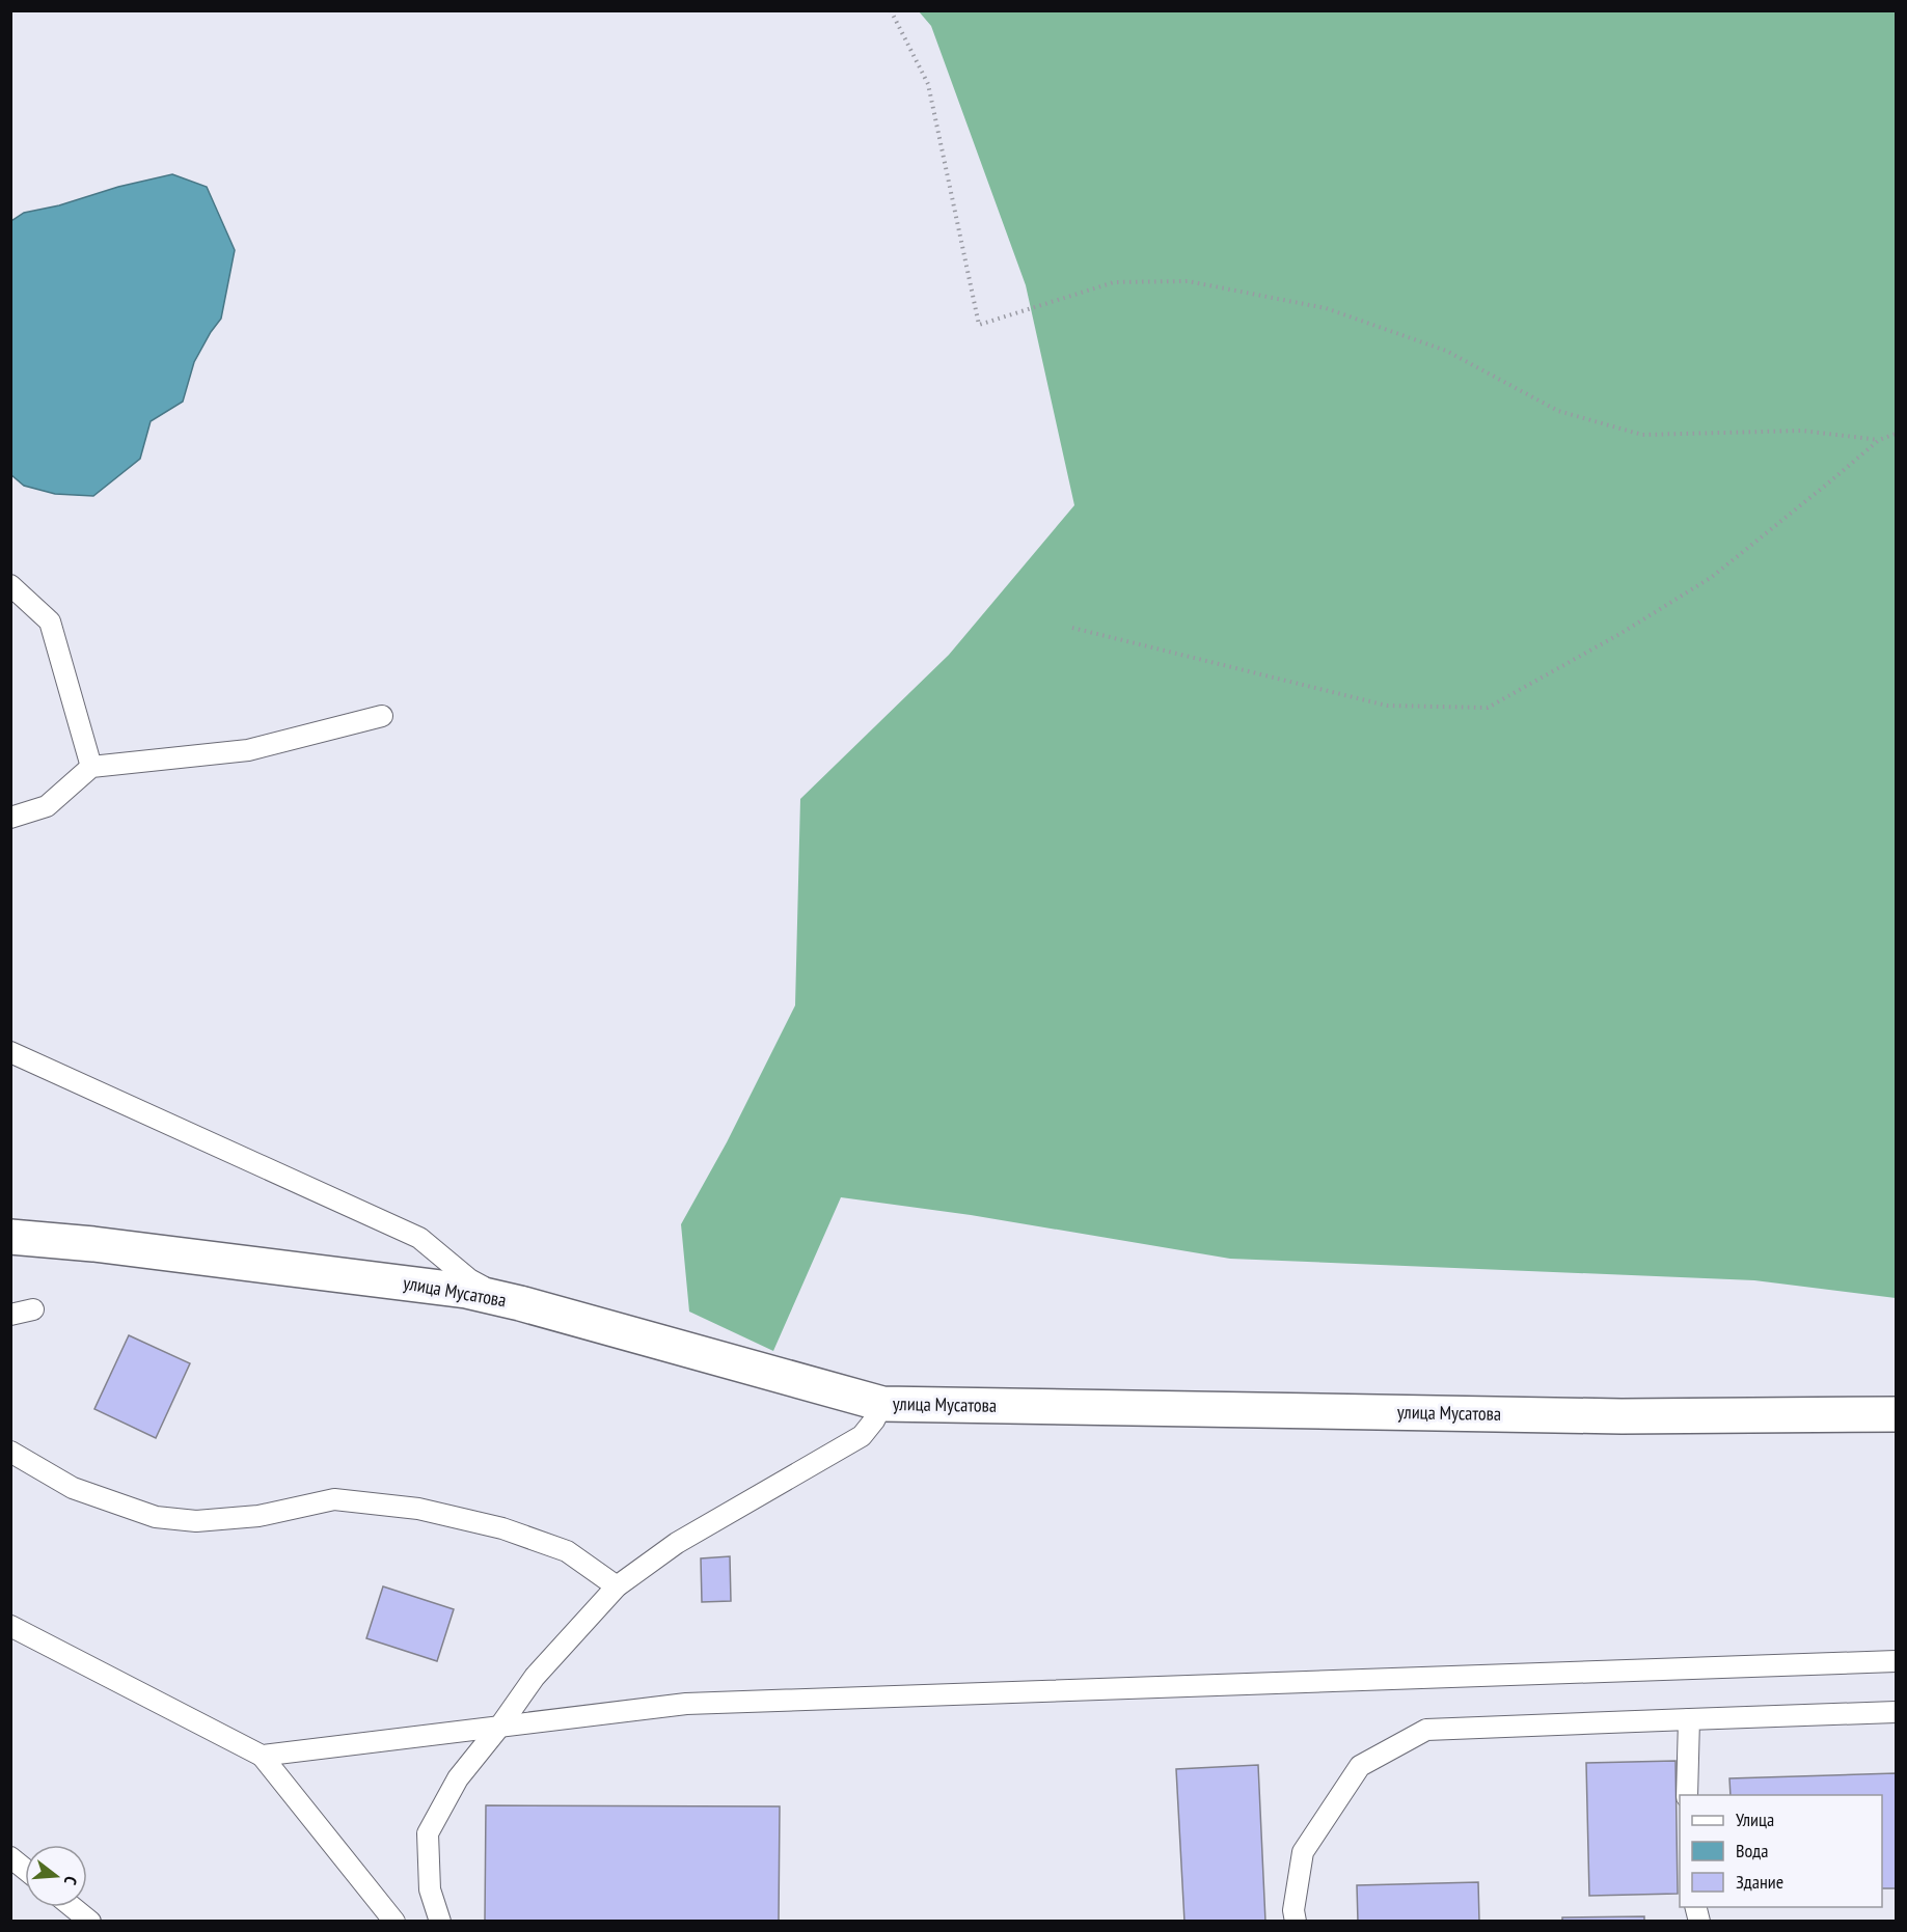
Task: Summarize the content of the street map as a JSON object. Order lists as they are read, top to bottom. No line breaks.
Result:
{"streets":{"street":["улица Мусатова"]},"legend":["Улица","Вода","Здание"],"north":"right"}
